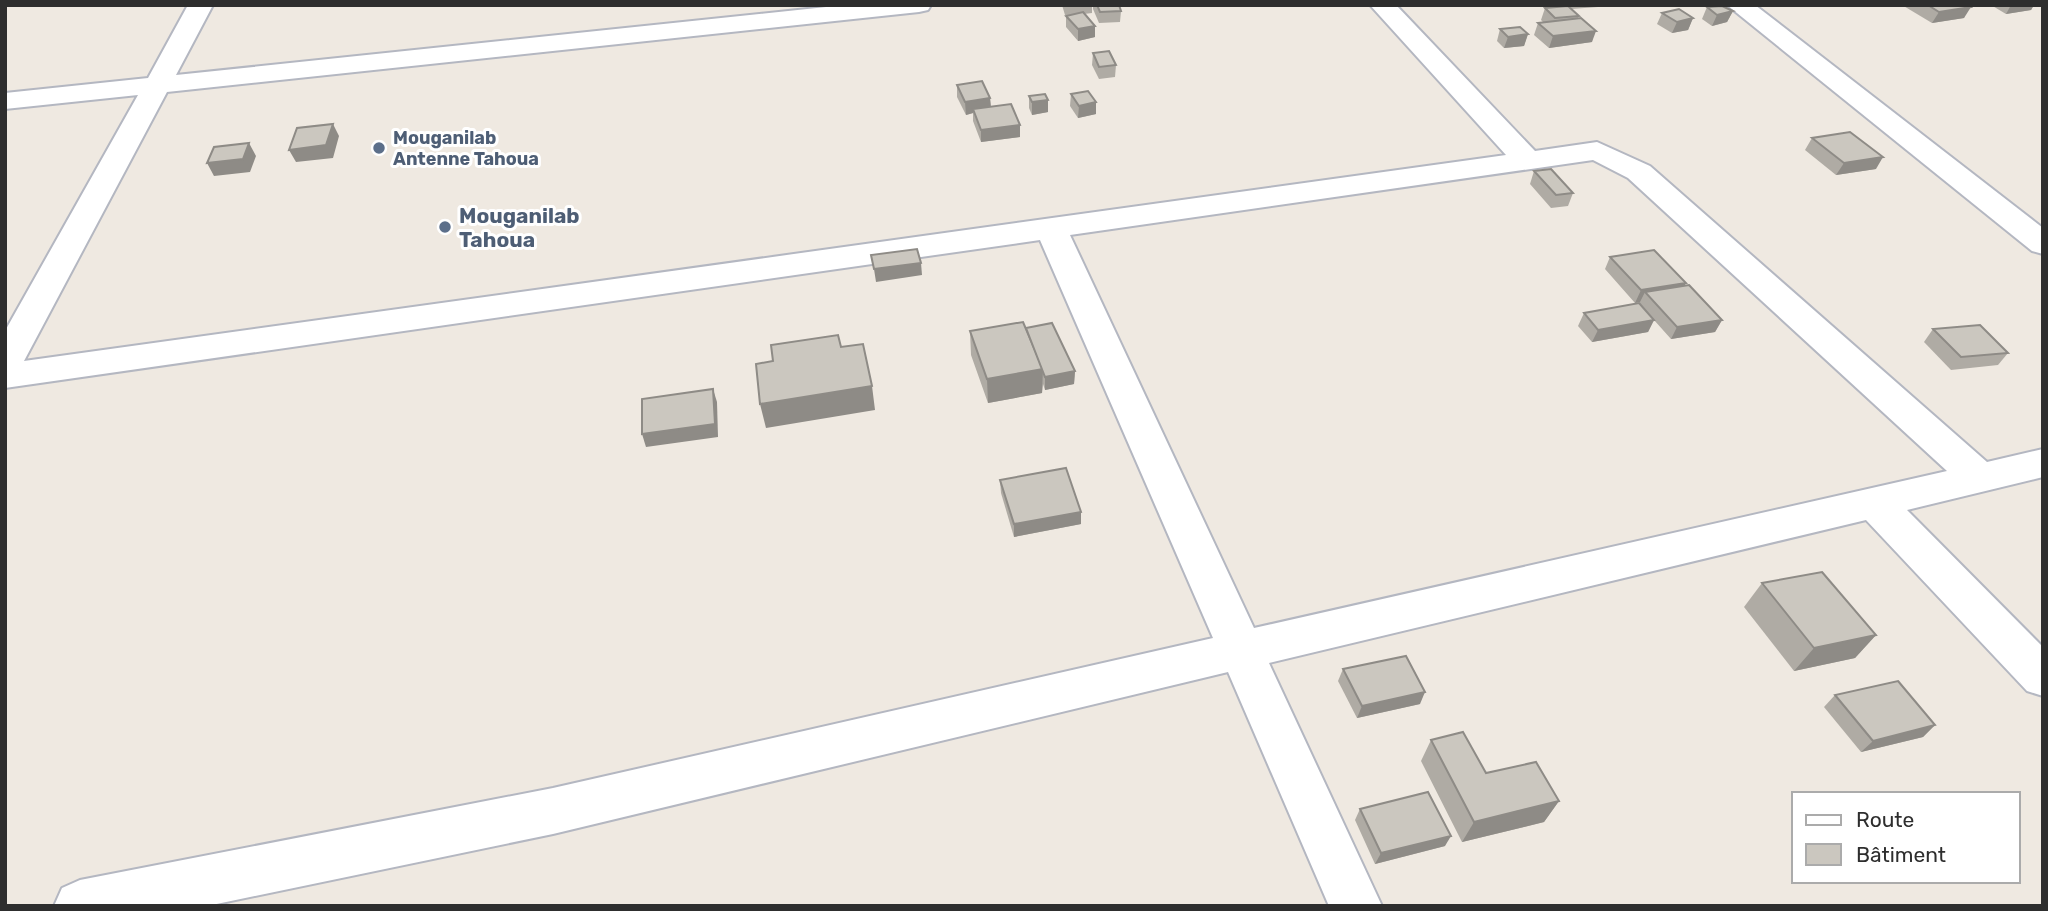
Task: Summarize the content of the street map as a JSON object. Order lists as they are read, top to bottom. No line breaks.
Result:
{"places":["Mouganilab Antenne Tahoua","Mouganilab Tahoua"],"legend":["Route","Bâtiment"]}
